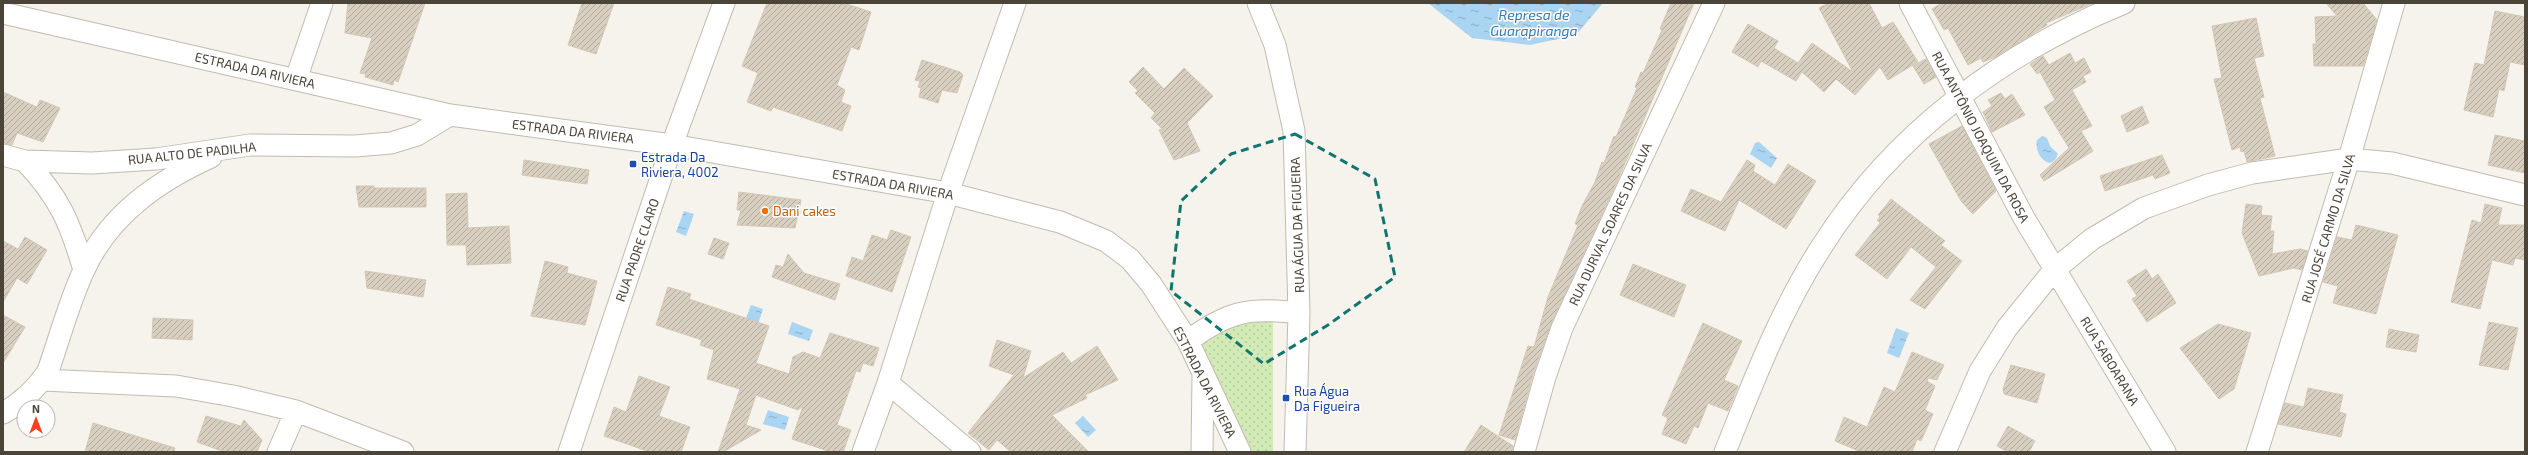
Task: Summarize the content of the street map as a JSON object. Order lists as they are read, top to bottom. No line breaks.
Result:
{"streets":{"street":["ESTRADA DA RIVIERA","RUA ANTÔNIO JOAQUIM DA ROSA","RUA ALTO DE PADILHA","RUA DURVAL SOARES DA SILVA","RUA ÁGUA DA FIGUEIRA","RUA JOSÉ CARMO DA SILVA","RUA PADRE CLARO","RUA SABOARANA"]},"crossings":[["ESTRADA DA RIVIERA","RUA ALTO DE PADILHA"],["ESTRADA DA RIVIERA","RUA PADRE CLARO"],["RUA ANTÔNIO JOAQUIM DA ROSA","RUA SABOARANA"]],"water":["Represa de Guarapiranga"],"places":{"transit":["Estrada Da Riviera, 4002","Rua Água Da Figueira"],"other":["Dani cakes"]},"north":"top"}
